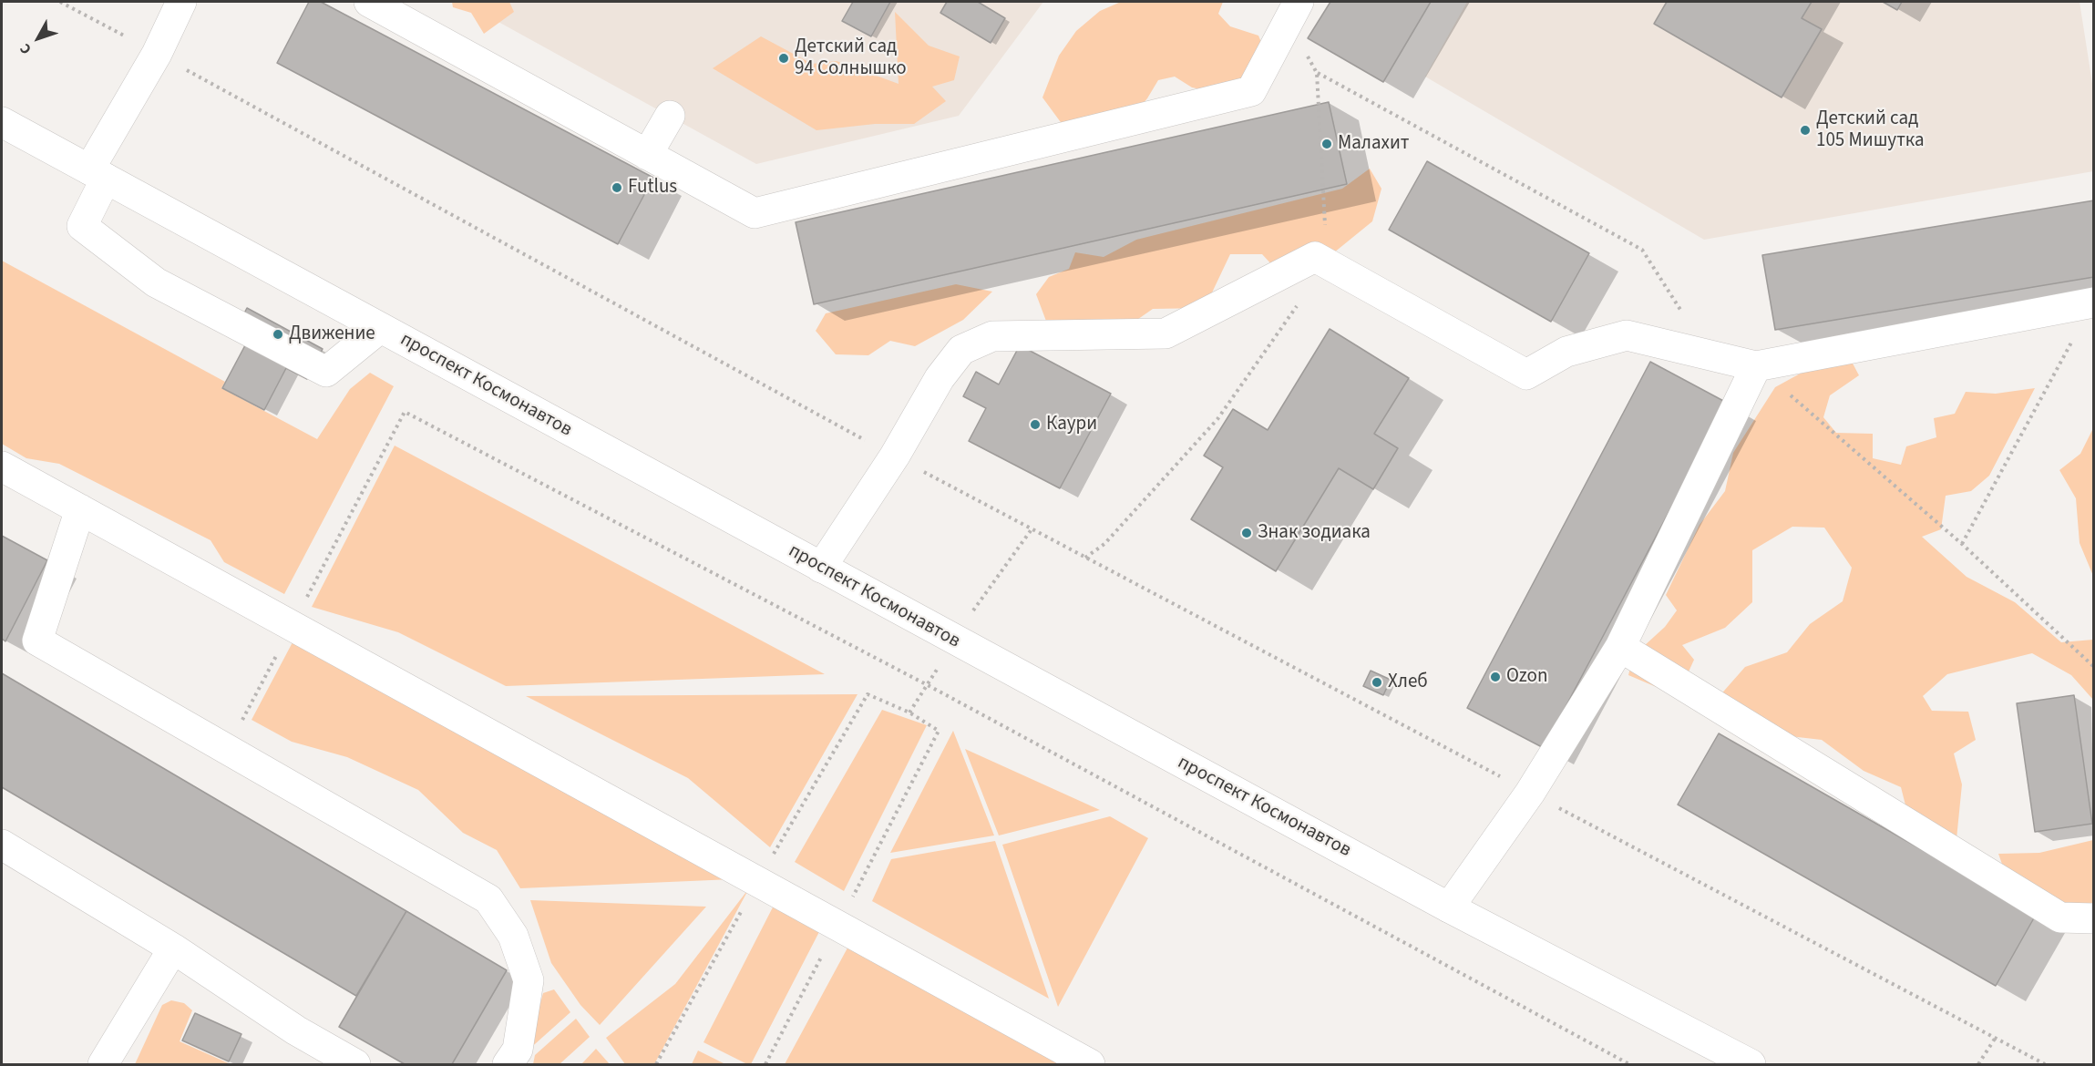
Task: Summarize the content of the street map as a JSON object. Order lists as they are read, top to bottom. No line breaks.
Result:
{"streets":{"main road":["проспект Космонавтов"]},"places":["Детский сад 94 Солнышко","Детский сад 105 Мишутка","Малахит","Futlus","Движение","Каури","Знак зодиака","Ozon","Хлеб"],"north":"bottom left"}
